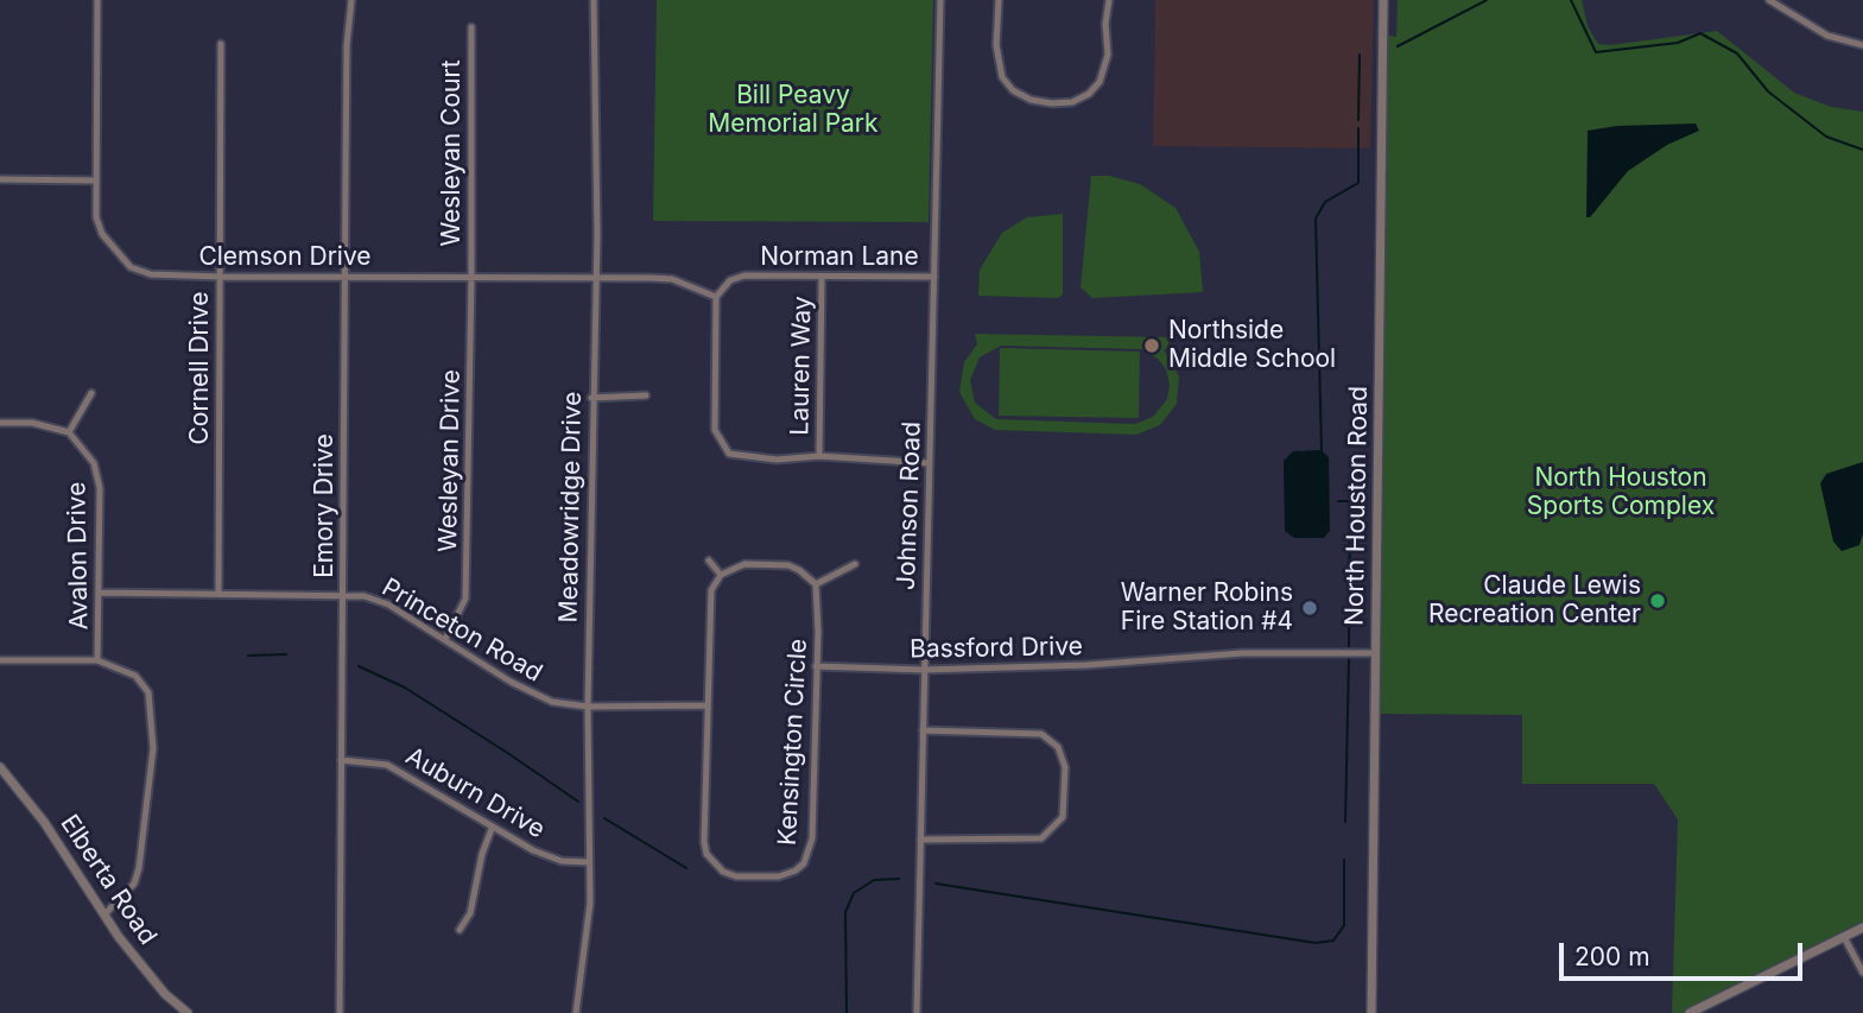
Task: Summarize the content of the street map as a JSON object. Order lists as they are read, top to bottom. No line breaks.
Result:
{"streets":{"street":["Wesleyan Court","Clemson Drive","Norman Lane","Lauren Way","Cornell Drive","Wesleyan Drive","Emory Drive","Johnson Road","North Houston Road","Meadowridge Drive","Avalon Drive","Princeton Road","Bassford Drive","Kensington Circle","Auburn Drive","Elberta Road"]},"crossings":[["Wesleyan Court","Clemson Drive"],["Wesleyan Court","Wesleyan Drive"],["Clemson Drive","Norman Lane"],["Clemson Drive","Cornell Drive"],["Clemson Drive","Wesleyan Drive"],["Clemson Drive","Emory Drive"],["Clemson Drive","Meadowridge Drive"],["Norman Lane","Lauren Way"],["Norman Lane","Johnson Road"],["Cornell Drive","Princeton Road"],["Wesleyan Drive","Princeton Road"],["Emory Drive","Princeton Road"],["Emory Drive","Auburn Drive"],["Johnson Road","Bassford Drive"],["North Houston Road","Bassford Drive"],["Meadowridge Drive","Princeton Road"],["Meadowridge Drive","Auburn Drive"],["Avalon Drive","Princeton Road"],["Princeton Road","Kensington Circle"],["Bassford Drive","Kensington Circle"]],"parks":["Bill Peavy Memorial Park","North Houston Sports Complex"],"places":["Northside Middle School","Claude Lewis Recreation Center","Warner Robins Fire Station #4"],"scale_bar":"200 m"}
